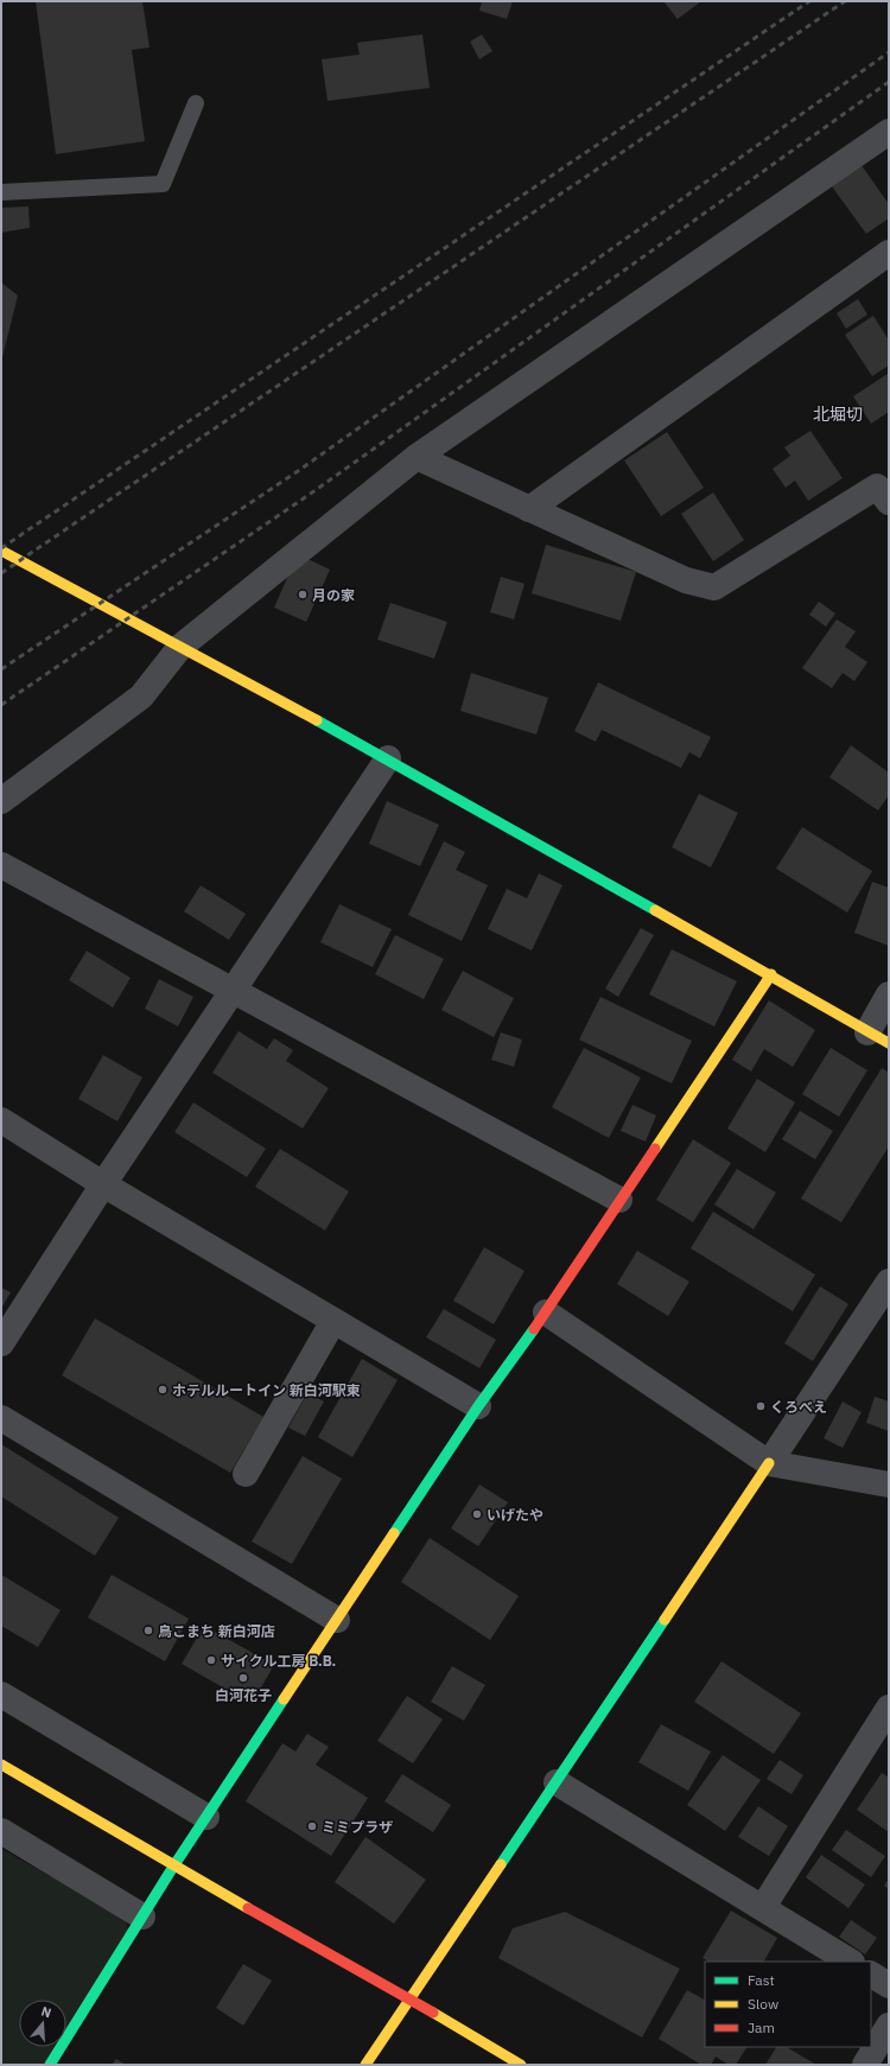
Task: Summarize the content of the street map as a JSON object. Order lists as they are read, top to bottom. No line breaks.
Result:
{"districts":["北堀切"],"places":["月の家","ホテルルートイン 新白河駅東","くろべえ","いげたや","鳥こまち 新白河店","サイクル工房 B.B.","白河花子","ミミプラザ"],"legend":["Fast","Slow","Jam"],"north":"top"}
